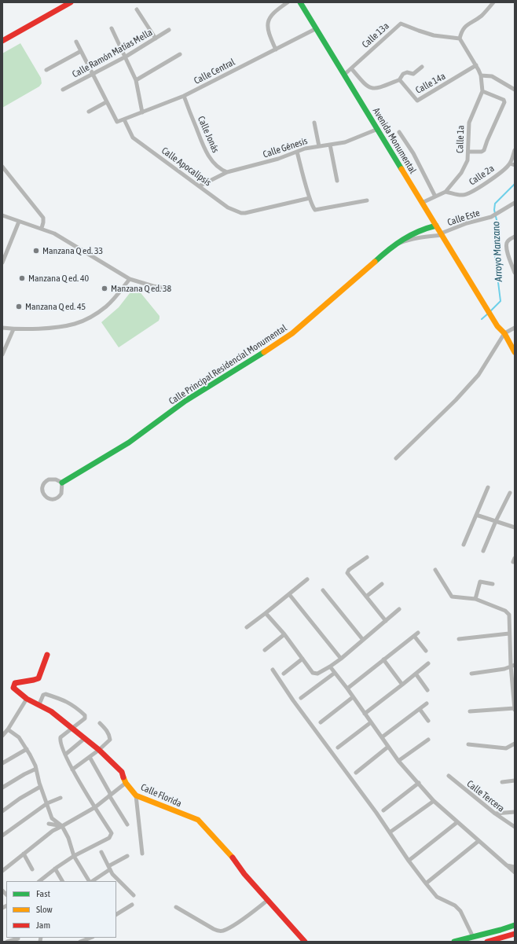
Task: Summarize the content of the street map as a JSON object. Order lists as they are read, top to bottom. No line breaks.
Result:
{"streets":{"street":["Calle 13a","Calle Ramón Matías Mella","Calle Central","Calle 14a","Calle Jonás","Calle 1a","Avenida Monumental","Calle Génesis","Calle Apocalipsis","Calle 2a","Calle Este","Calle Principal Residencial Monumental","Calle Florida","Calle Tercera"]},"crossings":[["Calle 13a","Calle 1a"],["Calle 13a","Avenida Monumental"],["Calle Central","Calle Jonás"],["Calle Central","Avenida Monumental"],["Calle Central","Calle Apocalipsis"],["Calle 14a","Calle 1a"],["Calle Jonás","Calle Génesis"],["Calle 1a","Avenida Monumental"],["Calle 1a","Calle 2a"],["Avenida Monumental","Calle Génesis"],["Avenida Monumental","Calle Este"],["Avenida Monumental","Calle Principal Residencial Monumental"],["Calle Génesis","Calle Apocalipsis"],["Calle Este","Calle Principal Residencial Monumental"]],"water":["Arroyo Manzano"],"places":["Manzana Q ed. 33","Manzana Q ed. 40","Manzana Q ed. 38","Manzana Q ed. 45"],"legend":["Fast","Slow","Jam"]}
